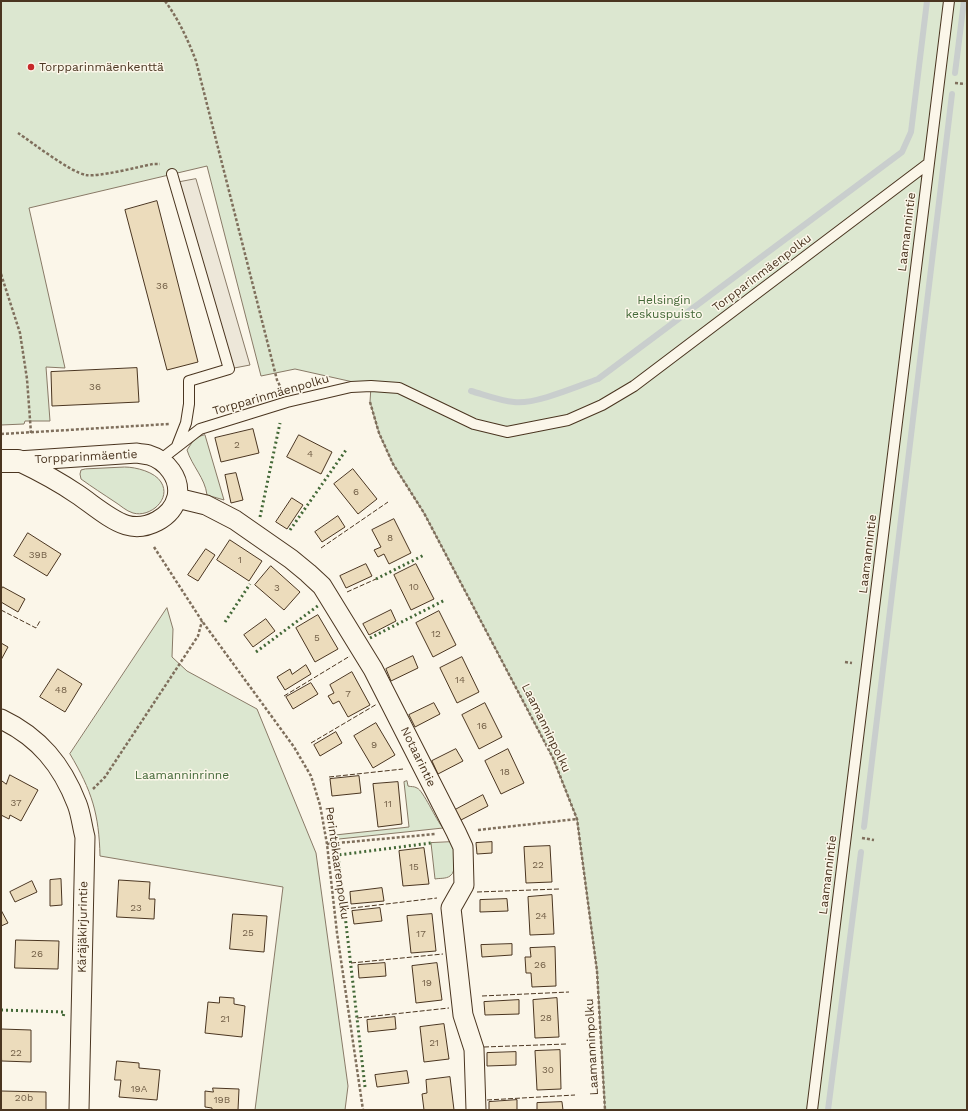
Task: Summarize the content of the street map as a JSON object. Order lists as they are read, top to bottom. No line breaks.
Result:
{"streets":{"street":["Torpparinmäentie","Notaarintie","Käräjäkirjurintie"],"lane":["Laamannintie","Torpparinmäenpolku"],"path":["Laamanninpolku","Perintökaarenpolku"]},"crossings":[["Laamannintie","Torpparinmäenpolku"],["Torpparinmäenpolku","Torpparinmäentie"],["Torpparinmäenpolku","Laamanninpolku"],["Torpparinmäentie","Notaarintie"]],"parks":["Helsingin keskuspuisto","Laamanninrinne"],"places":["Torpparinmäenkenttä"],"house_numbers":["36","36","2","4","6","8","39B","1","10","3","12","5","14","48","7","16","9","18","37","11","22","15","23","24","25","17","26","26","19","28","21","21","22","30","19A","20b","19B"]}
